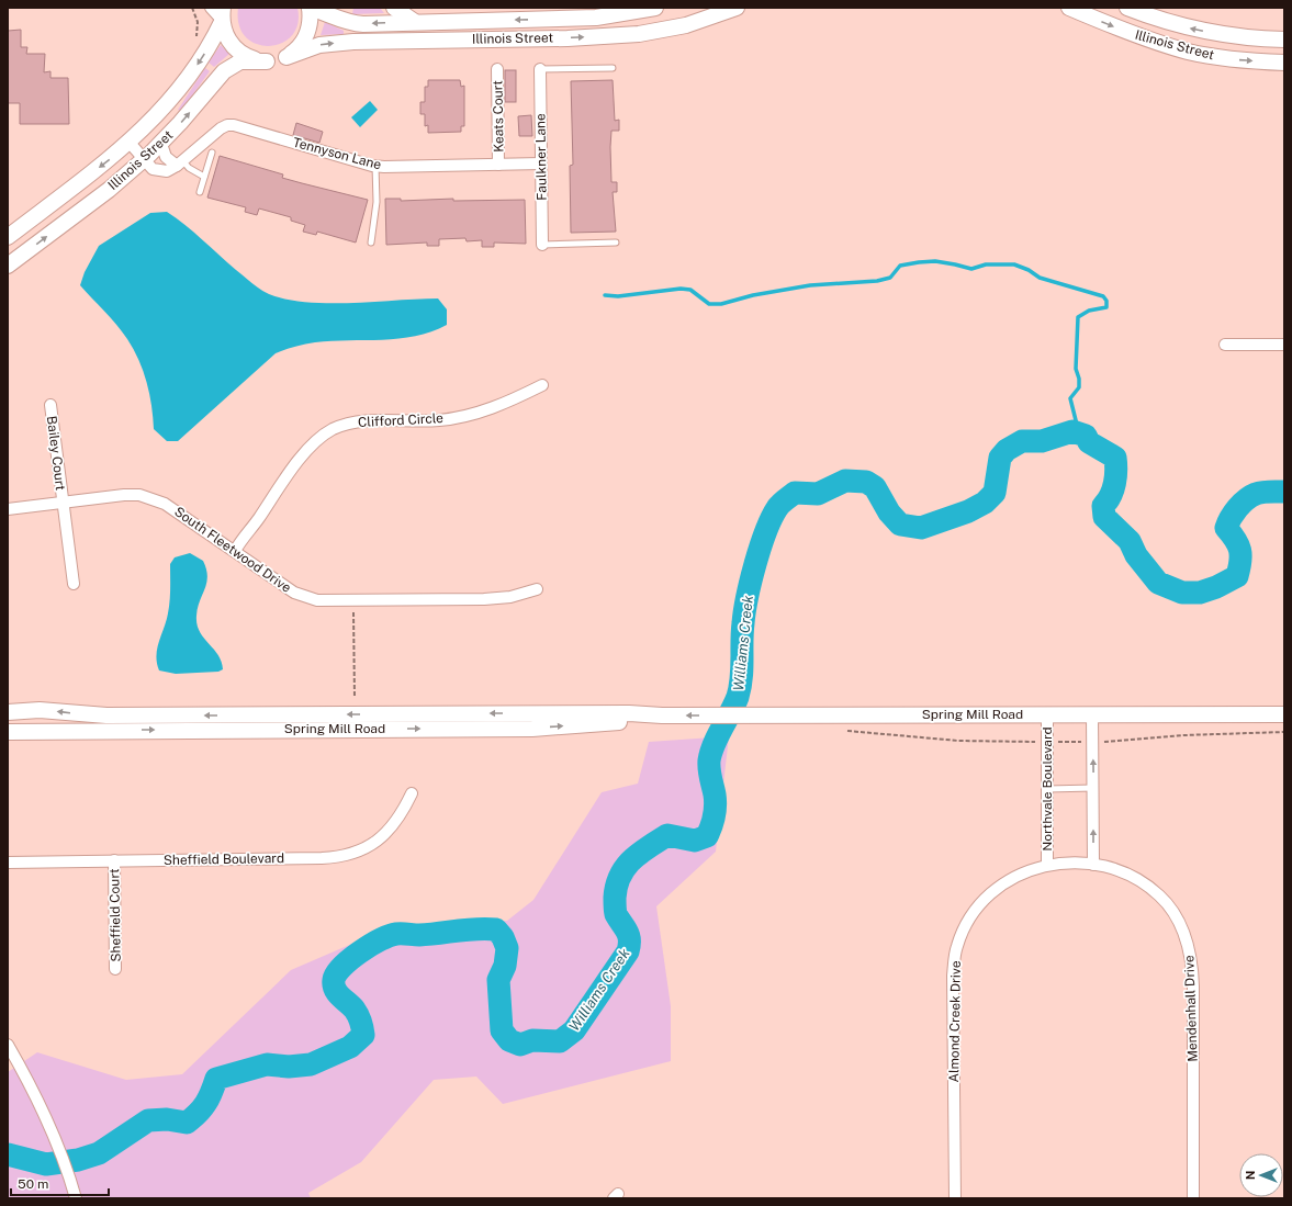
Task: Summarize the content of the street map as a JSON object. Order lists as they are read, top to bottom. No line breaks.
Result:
{"streets":{"street":["Illinois Street","Keats Court","Tennyson Lane","Faulkner Lane","Clifford Circle","Bailey Court","South Fleetwood Drive","Spring Mill Road","Northvale Boulevard","Sheffield Boulevard","Sheffield Court","Mendenhall Drive","Almond Creek Drive"]},"crossings":[["Illinois Street","Tennyson Lane"],["Keats Court","Tennyson Lane"],["Tennyson Lane","Faulkner Lane"],["Clifford Circle","South Fleetwood Drive"],["Bailey Court","South Fleetwood Drive"],["Spring Mill Road","Northvale Boulevard"],["Northvale Boulevard","Mendenhall Drive"],["Northvale Boulevard","Almond Creek Drive"],["Sheffield Boulevard","Sheffield Court"],["Mendenhall Drive","Almond Creek Drive"]],"water":["Williams Creek"],"scale_bar":"50 m","north":"left"}
